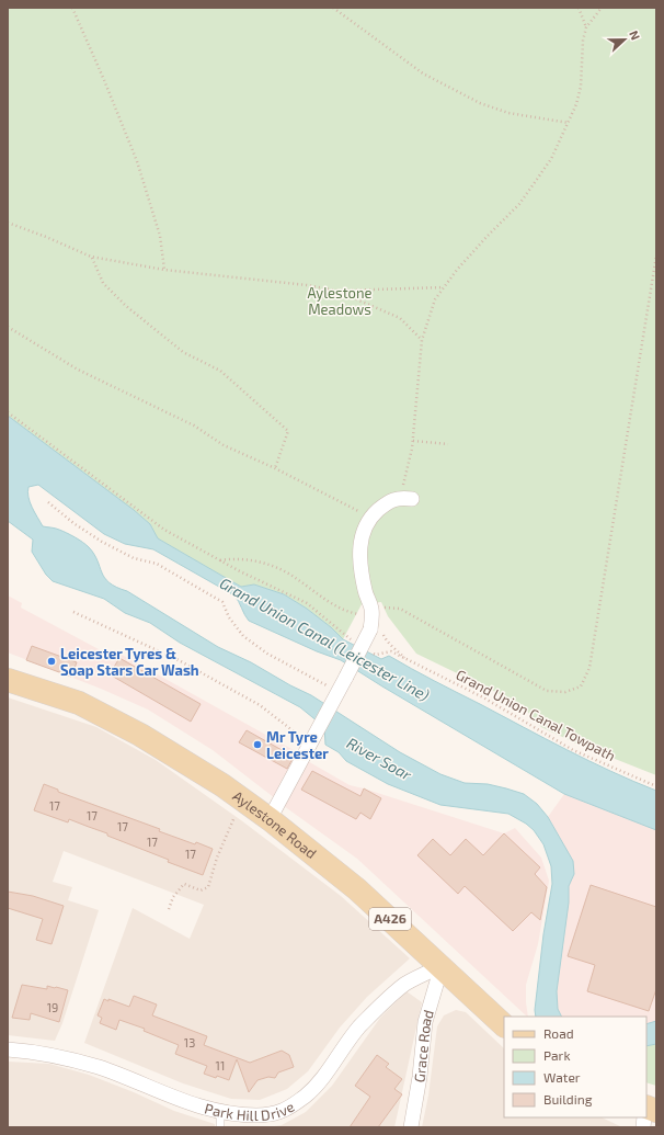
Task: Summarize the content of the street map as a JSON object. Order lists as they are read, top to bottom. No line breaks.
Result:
{"streets":{"main road":["Aylestone Road","A426"],"street":["Grace Road","Park Hill Drive"],"path":["Grand Union Canal Towpath"]},"crossings":[["Aylestone Road","Grace Road"],["Aylestone Road","Park Hill Drive"],["Grace Road","Park Hill Drive"]],"water":["Grand Union Canal (Leicester Line)","River Soar"],"parks":["Aylestone Meadows"],"places":["Leicester Tyres & Soap Stars Car Wash","Mr Tyre Leicester"],"house_numbers":["17","17","17","17","17","19","13","11"],"legend":["Road","Park","Water","Building"],"north":"right"}
